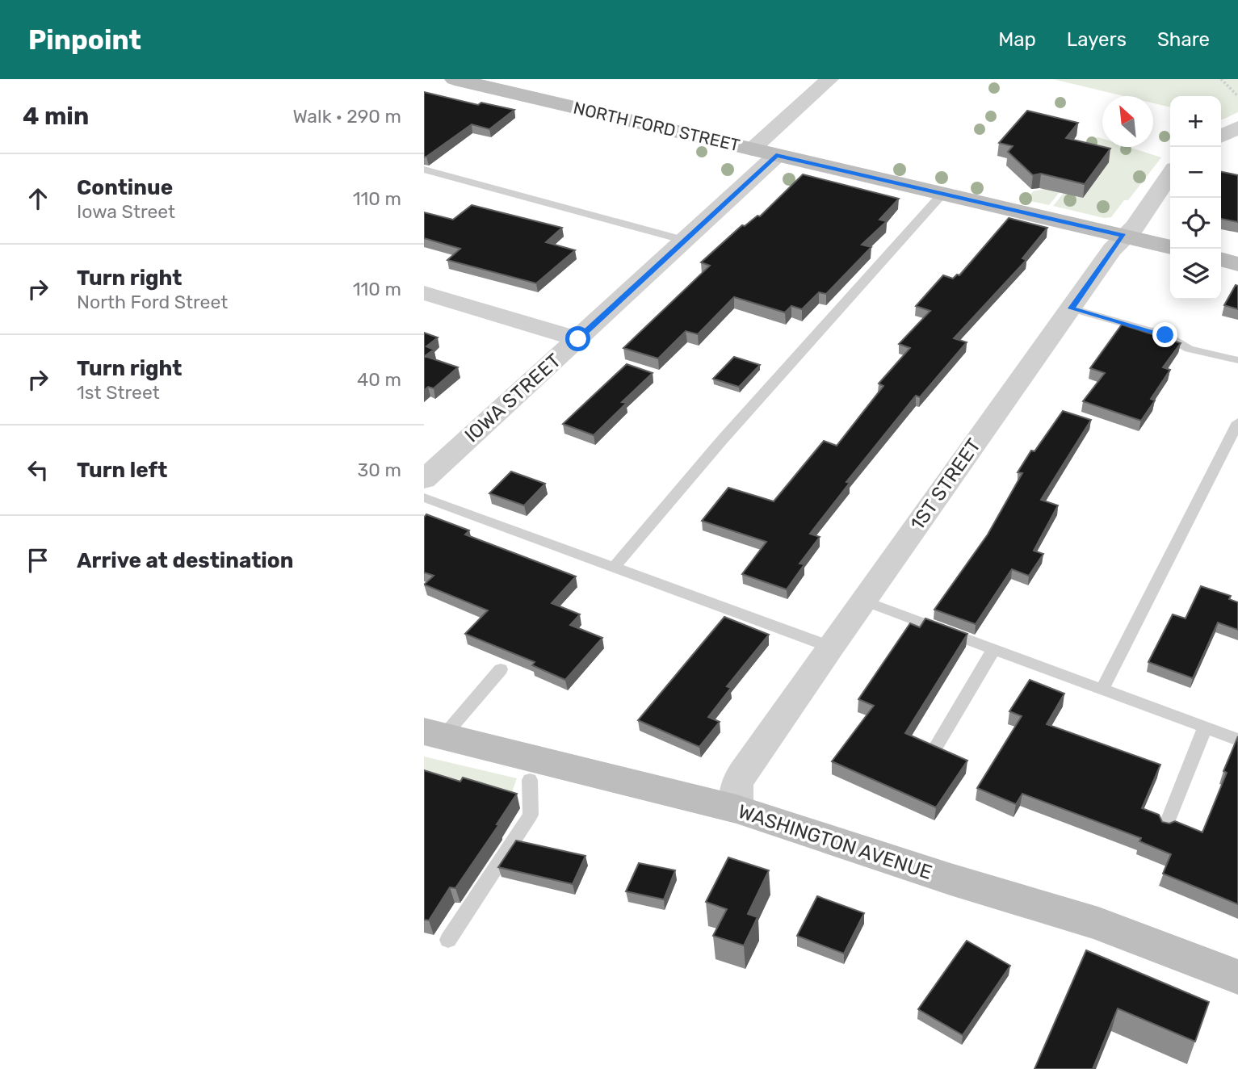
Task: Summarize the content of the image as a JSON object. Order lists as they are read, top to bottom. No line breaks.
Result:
{"streets":{"street":["NORTH FORD STREET","IOWA STREET","1ST STREET","WASHINGTON AVENUE"]},"crossings":[["NORTH FORD STREET","IOWA STREET"],["NORTH FORD STREET","1ST STREET"],["1ST STREET","WASHINGTON AVENUE"]],"north":"top left","page":{"header":"Pinpoint","nav":["Map","Layers","Share"],"heading":["4 min","Walk · 290 m"],"map_buttons":["+","−"],"list":[["Continue","Iowa Street","110 m"],["Turn right","North Ford Street","110 m"],["Turn right","1st Street","40 m"],["Turn left","30 m"],"Arrive at destination"]}}
